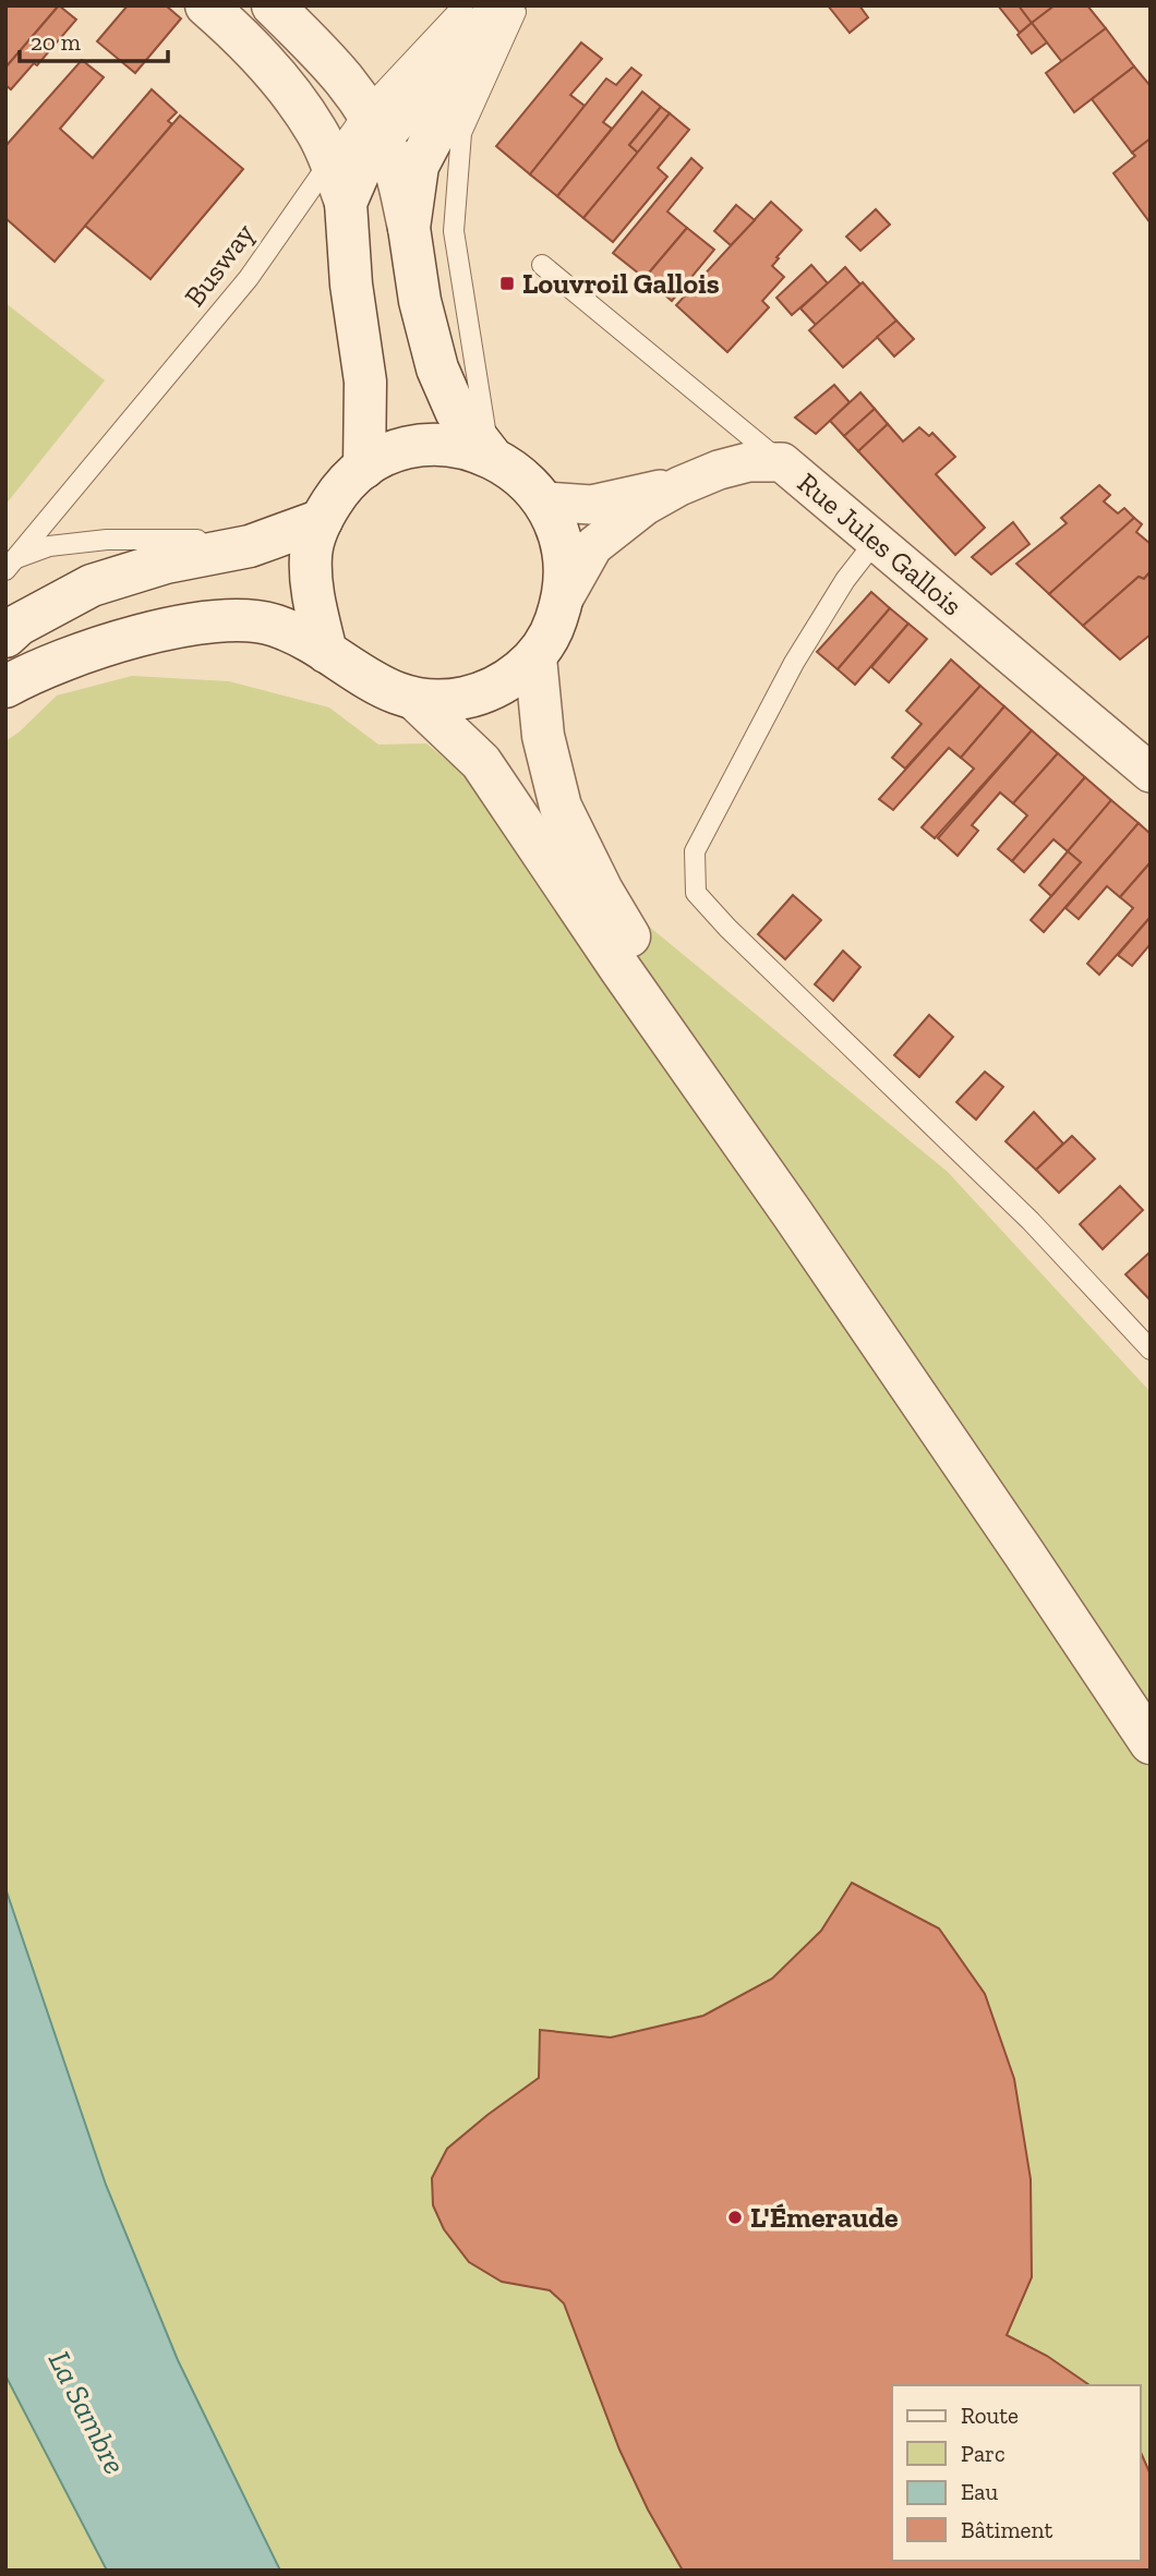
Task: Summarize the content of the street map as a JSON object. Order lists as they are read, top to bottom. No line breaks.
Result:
{"streets":{"street":["Rue Jules Gallois"],"lane":["Busway"]},"water":["La Sambre"],"places":{"transit":["Louvroil Gallois"],"other":["L'Émeraude"]},"legend":["Route","Parc","Eau","Bâtiment"],"scale_bar":"20 m"}
